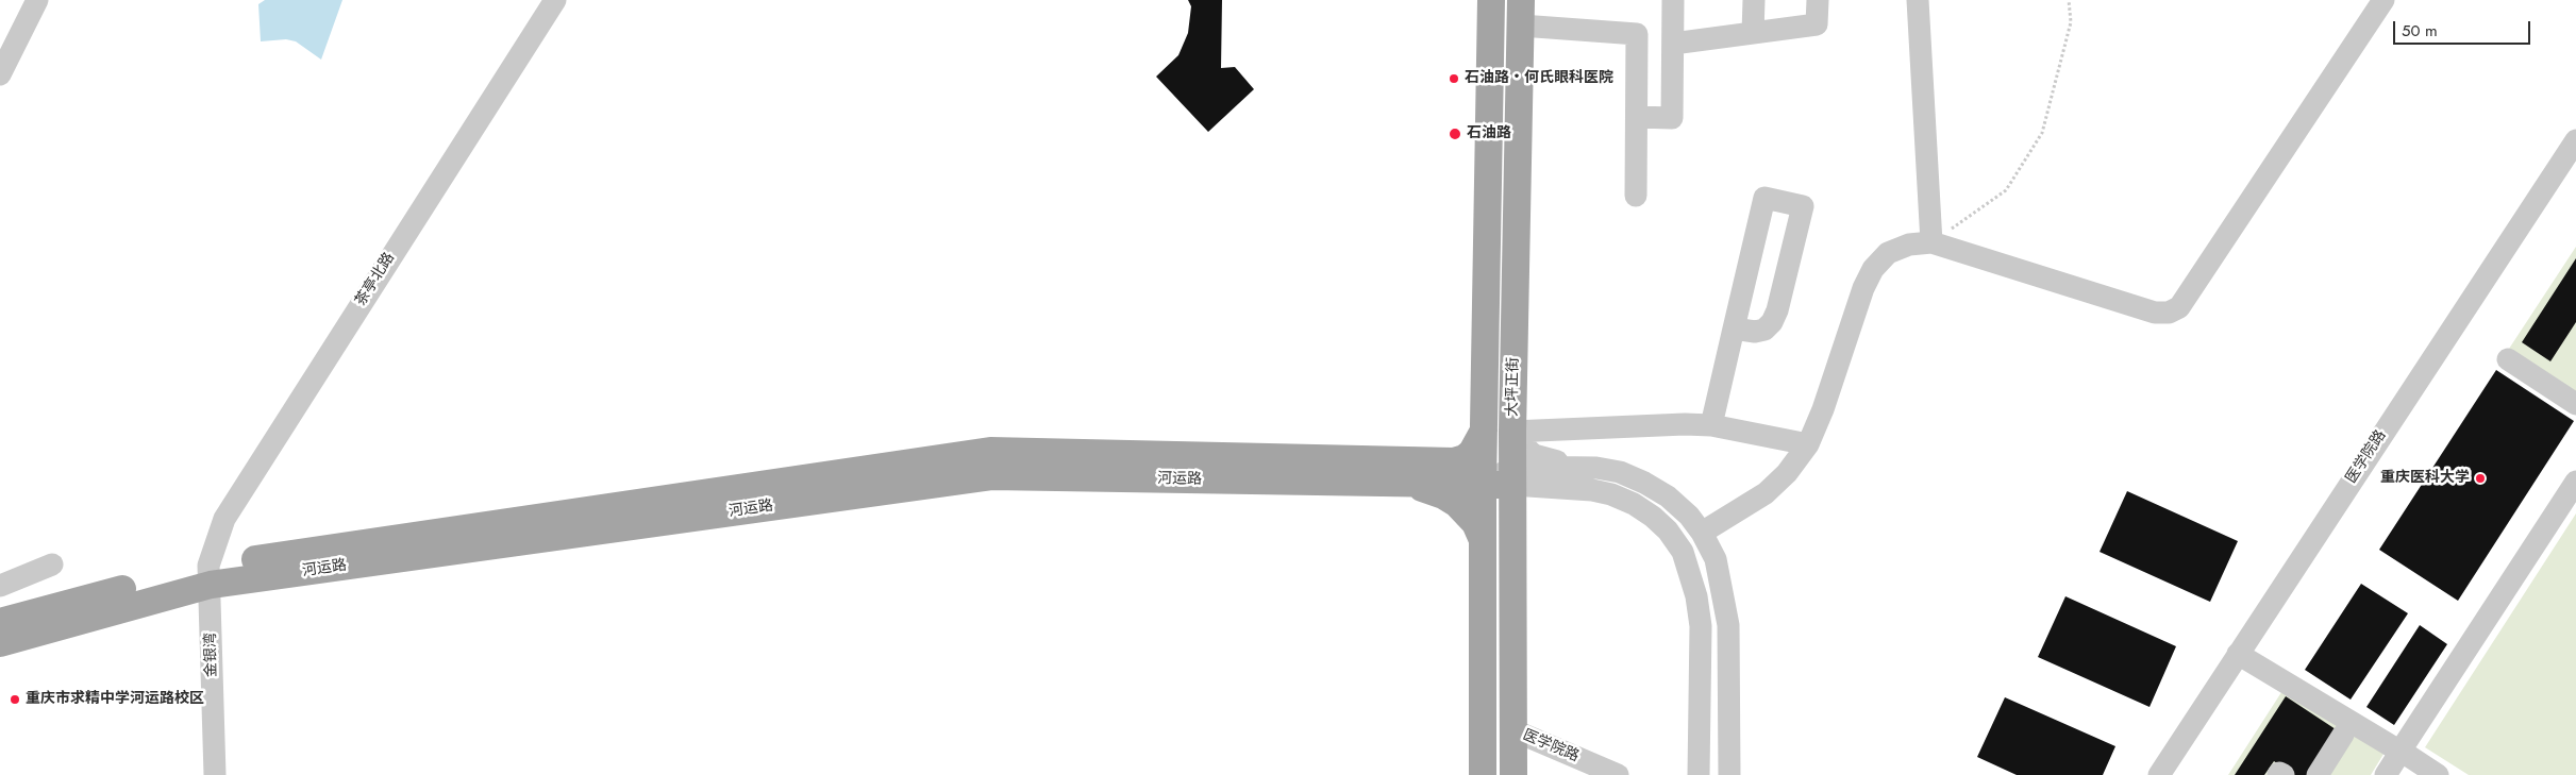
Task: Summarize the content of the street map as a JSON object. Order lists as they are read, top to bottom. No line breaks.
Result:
{"streets":{"main road":["大坪正街","河运路"],"street":["茶亭北路","医学院路","金银湾"]},"crossings":[["茶亭北路","河运路"],["茶亭北路","金银湾"],["大坪正街","医学院路"],["大坪正街","河运路"],["河运路","金银湾"]],"places":["石油路‧何氏眼科医院","石油路","重庆医科大学","重庆市求精中学河运路校区"],"scale_bar":"50 m"}
